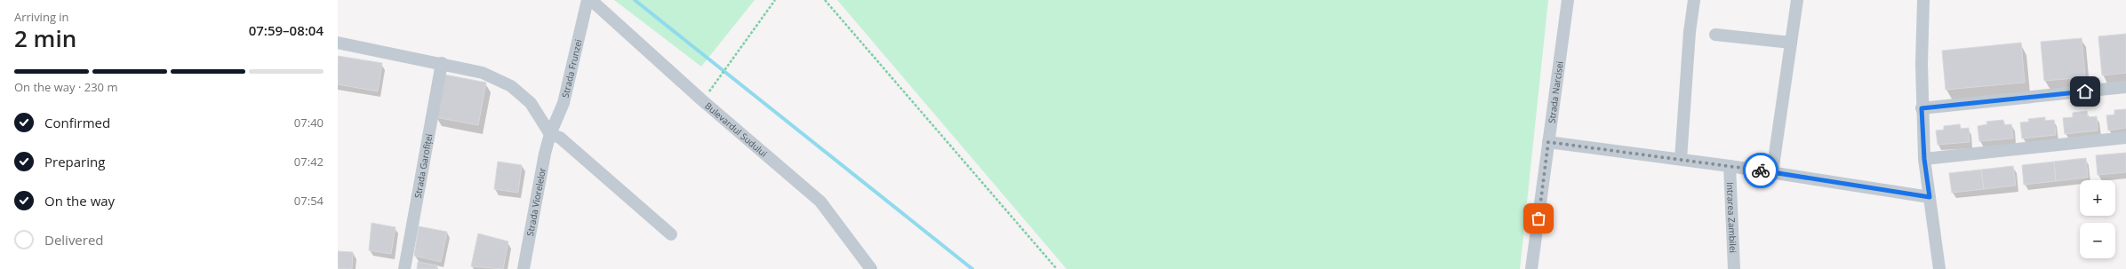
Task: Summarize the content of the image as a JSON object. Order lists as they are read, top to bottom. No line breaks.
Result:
{"streets":{"street":["Strada Frunzei","Strada Narcisei","Bulevardul Sudului","Strada Garofiței","Strada Viorelelor","Intrarea Zambilei"]},"crossings":[["Strada Frunzei","Strada Viorelelor"]],"page":{"heading":["2 min","Arriving in","07:59–08:04"],"bar":"On the way · 230 m","list":[["Confirmed","07:40"],["Preparing","07:42"],["On the way","07:54"],"Delivered"],"map_buttons":["+","−"]}}
